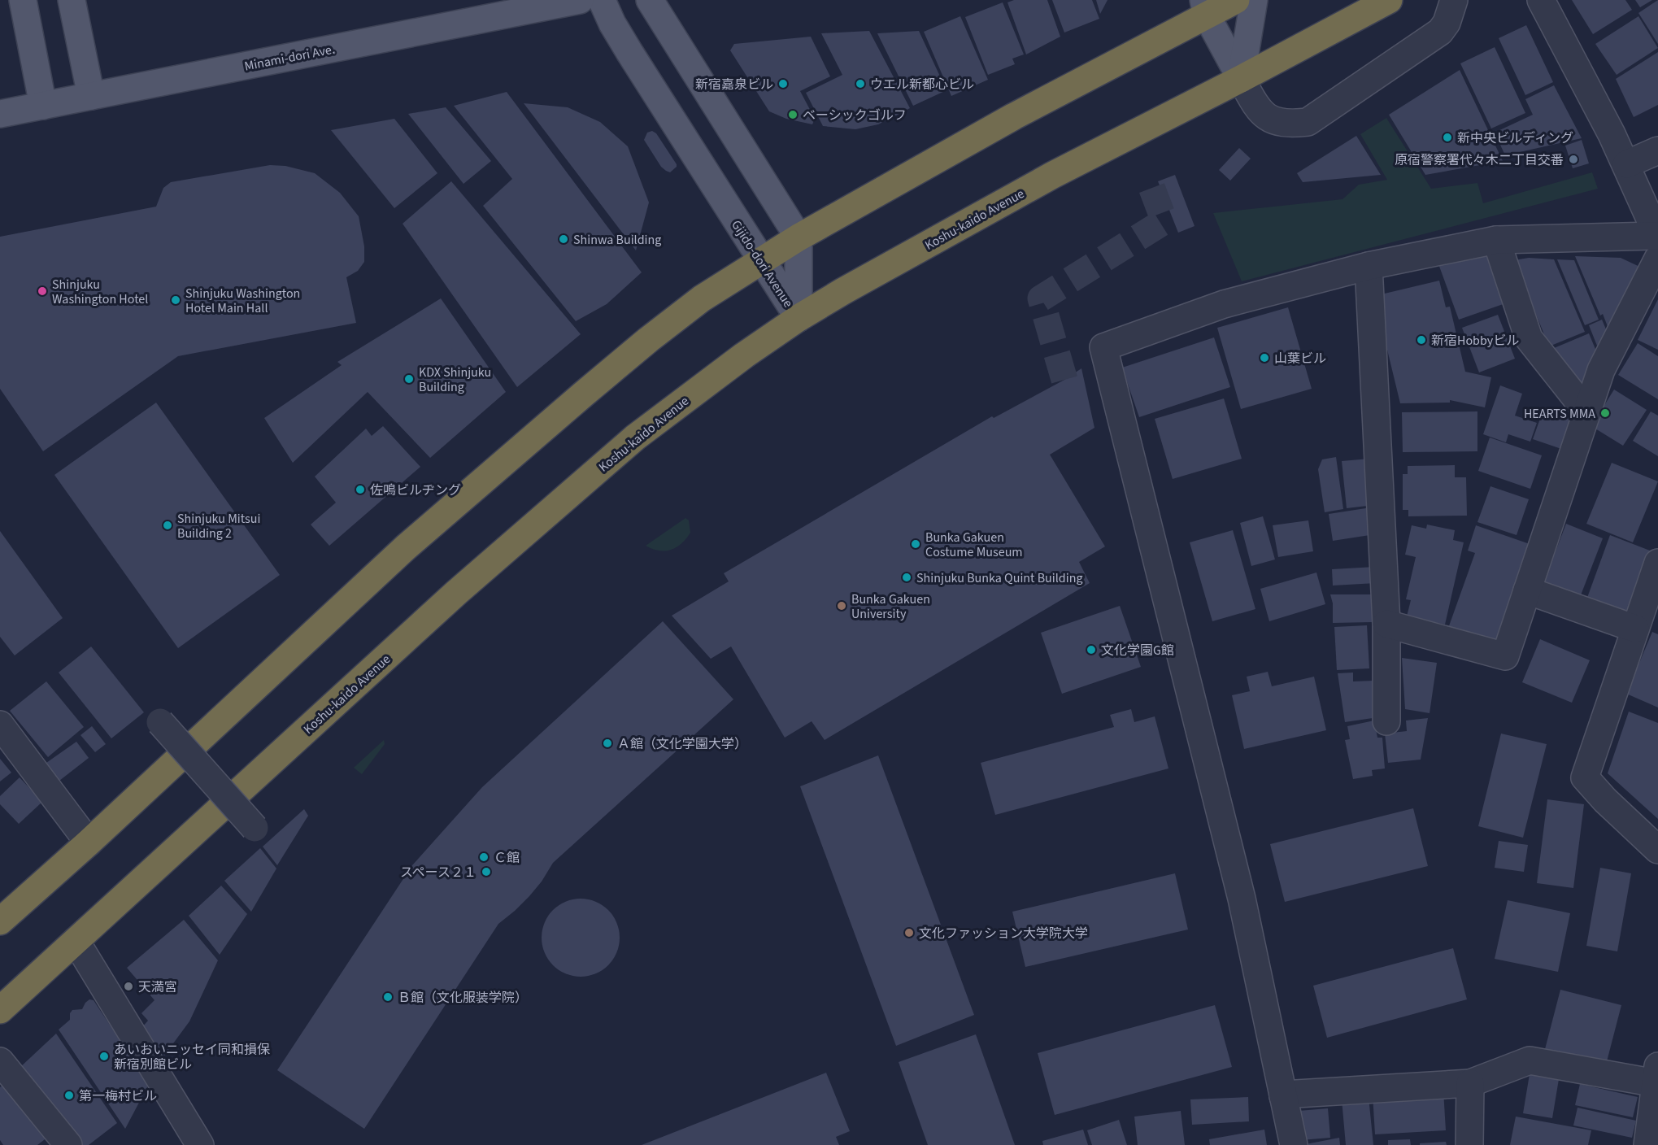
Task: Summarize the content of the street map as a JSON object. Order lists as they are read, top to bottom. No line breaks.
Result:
{"streets":{"highway":["Koshu-kaido Avenue"],"main road":["Minami-dori Ave.","Gijido-dori Avenue"]},"crossings":[["Koshu-kaido Avenue","Gijido-dori Avenue"]],"places":["新宿嘉泉ビル","ウエル新都心ビル","ベーシックゴルフ","新中央ビルディング","原宿警察署代々木二丁目交番","Shinwa Building","Shinjuku Washington Hotel","Shinjuku Washington Hotel Main Hall","新宿Hobbyビル","山葉ビル","KDX Shinjuku Building","HEARTS MMA","佐鳴ビルヂング","Shinjuku Mitsui Building 2","Bunka Gakuen Costume Museum","Shinjuku Bunka Quint Building","Bunka Gakuen University","文化学園G館","Ａ館（文化学園大学）","Ｃ館","スペース２１","文化ファッション大学院大学","天満宮","Ｂ館（文化服装学院）","あいおいニッセイ同和損保 新宿別館ビル","第一梅村ビル"]}
